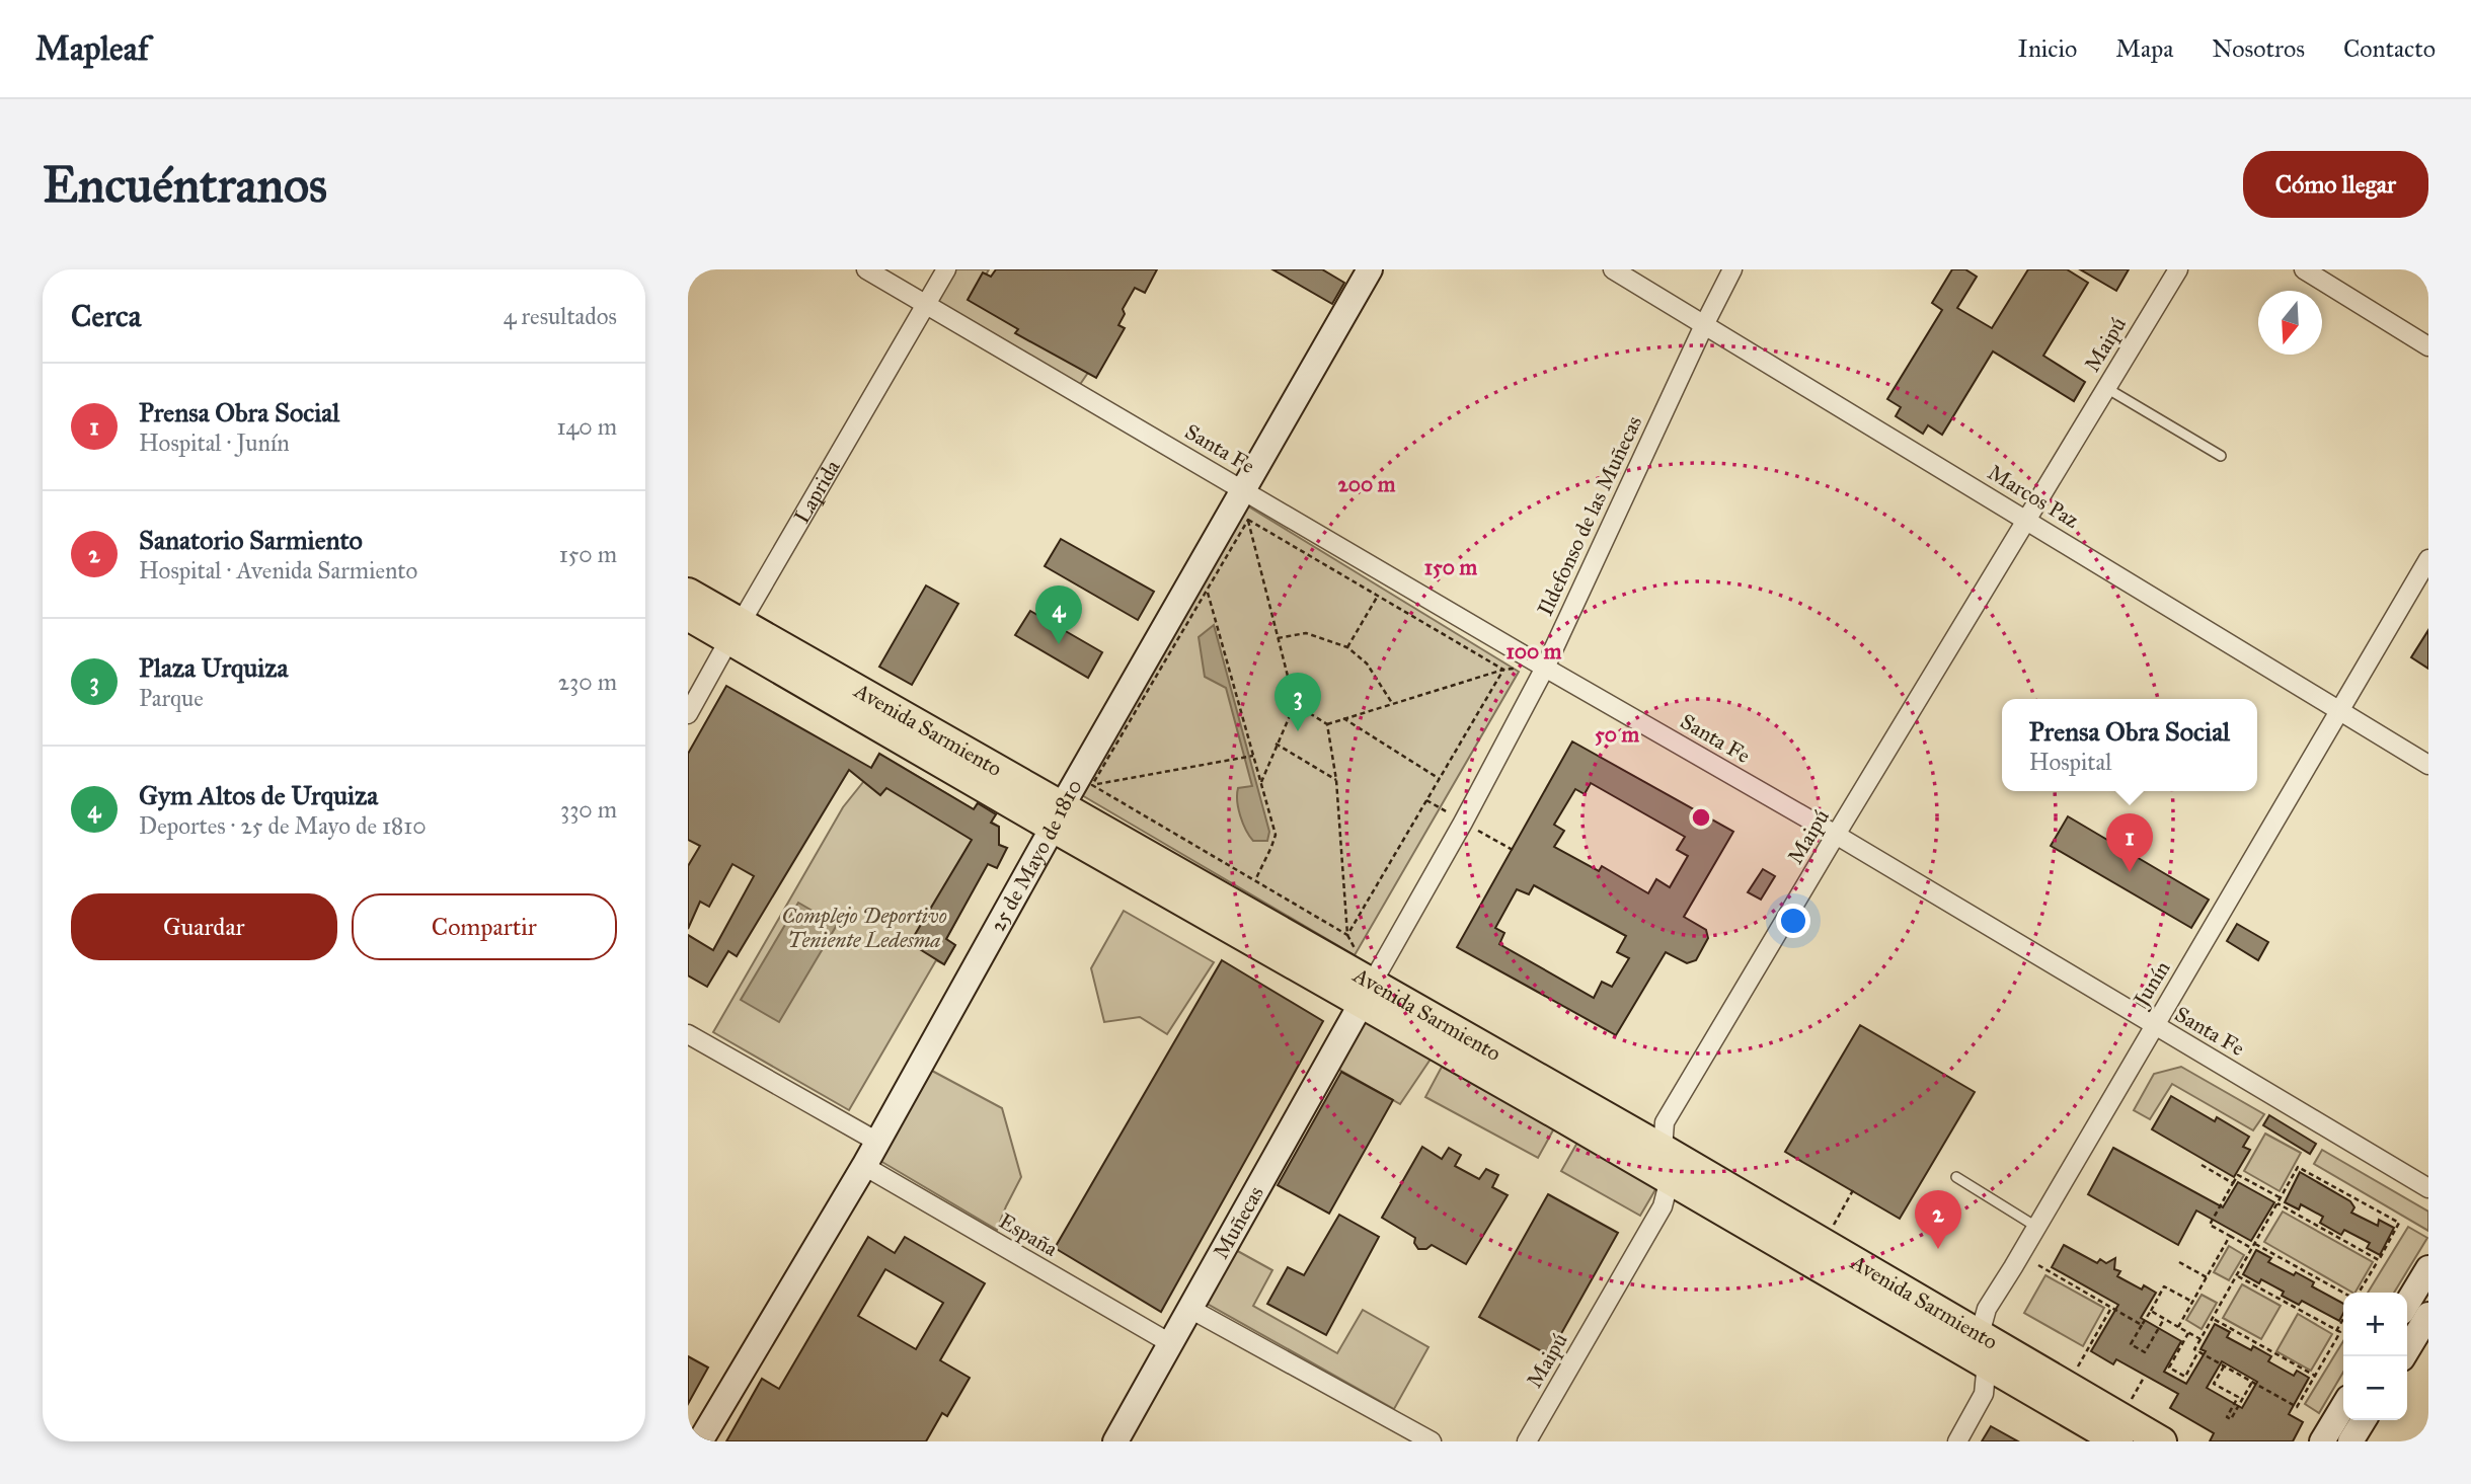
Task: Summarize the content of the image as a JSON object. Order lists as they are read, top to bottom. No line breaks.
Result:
{"streets":{"main road":["Avenida Sarmiento"],"street":["Maipú","Santa Fe","Laprida","Marcos Paz","Ildefonso de las Muñecas","25 de Mayo de 1810","Junín","Muñecas","España"]},"crossings":[["Maipú","Santa Fe"],["Maipú","Marcos Paz"],["Maipú","Avenida Sarmiento"],["Santa Fe","Laprida"],["Santa Fe","Ildefonso de las Muñecas"],["Santa Fe","25 de Mayo de 1810"],["Santa Fe","Junín"],["Laprida","Avenida Sarmiento"],["Marcos Paz","Ildefonso de las Muñecas"],["Marcos Paz","Junín"],["Ildefonso de las Muñecas","Avenida Sarmiento"],["Ildefonso de las Muñecas","Muñecas"],["Avenida Sarmiento","25 de Mayo de 1810"],["Avenida Sarmiento","Junín"],["Avenida Sarmiento","Muñecas"],["25 de Mayo de 1810","España"],["Muñecas","España"]],"parks":["Complejo Deportivo Teniente Ledesma"],"north":"bottom","page":{"header":"Mapleaf","nav":["Inicio","Mapa","Nosotros","Contacto"],"buttons":["Cómo llegar",["Guardar","Compartir"]],"title":"Encuéntranos","heading":["Cerca","4 resultados"],"list":[{"mark":"1","name":"Prensa Obra Social","note":"Hospital · Junín","value":"140 m"},{"mark":"2","name":"Sanatorio Sarmiento","note":"Hospital · Avenida Sarmiento","value":"150 m"},{"mark":"3","name":"Plaza Urquiza","note":"Parque","value":"230 m"},{"mark":"4","name":"Gym Altos de Urquiza","note":"Deportes · 25 de Mayo de 1810","value":"330 m"}],"pins":["4","3","1","2"],"popup":["Prensa Obra Social","Hospital"],"map_buttons":["+","−"]},"rings":["200 m","150 m","100 m","50 m"]}
